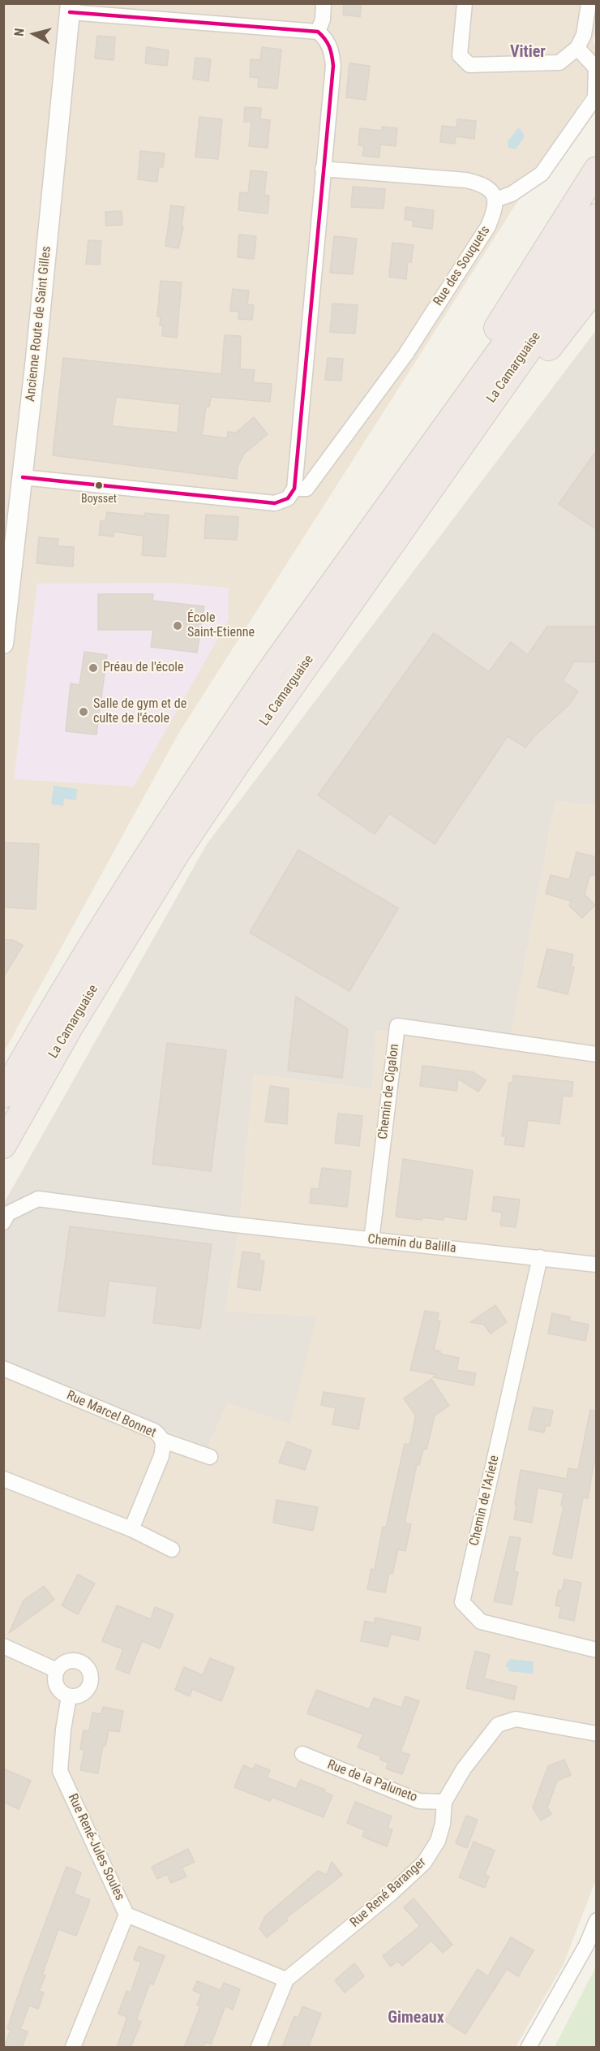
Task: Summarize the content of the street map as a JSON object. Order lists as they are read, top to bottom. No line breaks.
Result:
{"streets":{"highway":["La Camarguaise"],"street":["Rue des Souquets","Ancienne Route de Saint Gilles","Chemin de Cigalon","Chemin du Balilla","Rue Marcel Bonnet","Chemin de l'Ariete","Rue de la Paluneto","Rue René-Jules Soules","Rue René Baranger"]},"crossings":[["Chemin de Cigalon","Chemin du Balilla"],["Chemin du Balilla","Chemin de l'Ariete"],["Rue de la Paluneto","Rue René Baranger"]],"districts":["Vitier","Gimeaux"],"places":["Boysset","École Saint-Etienne","Préau de l'école","Salle de gym et de culte de l'école"],"north":"left"}
